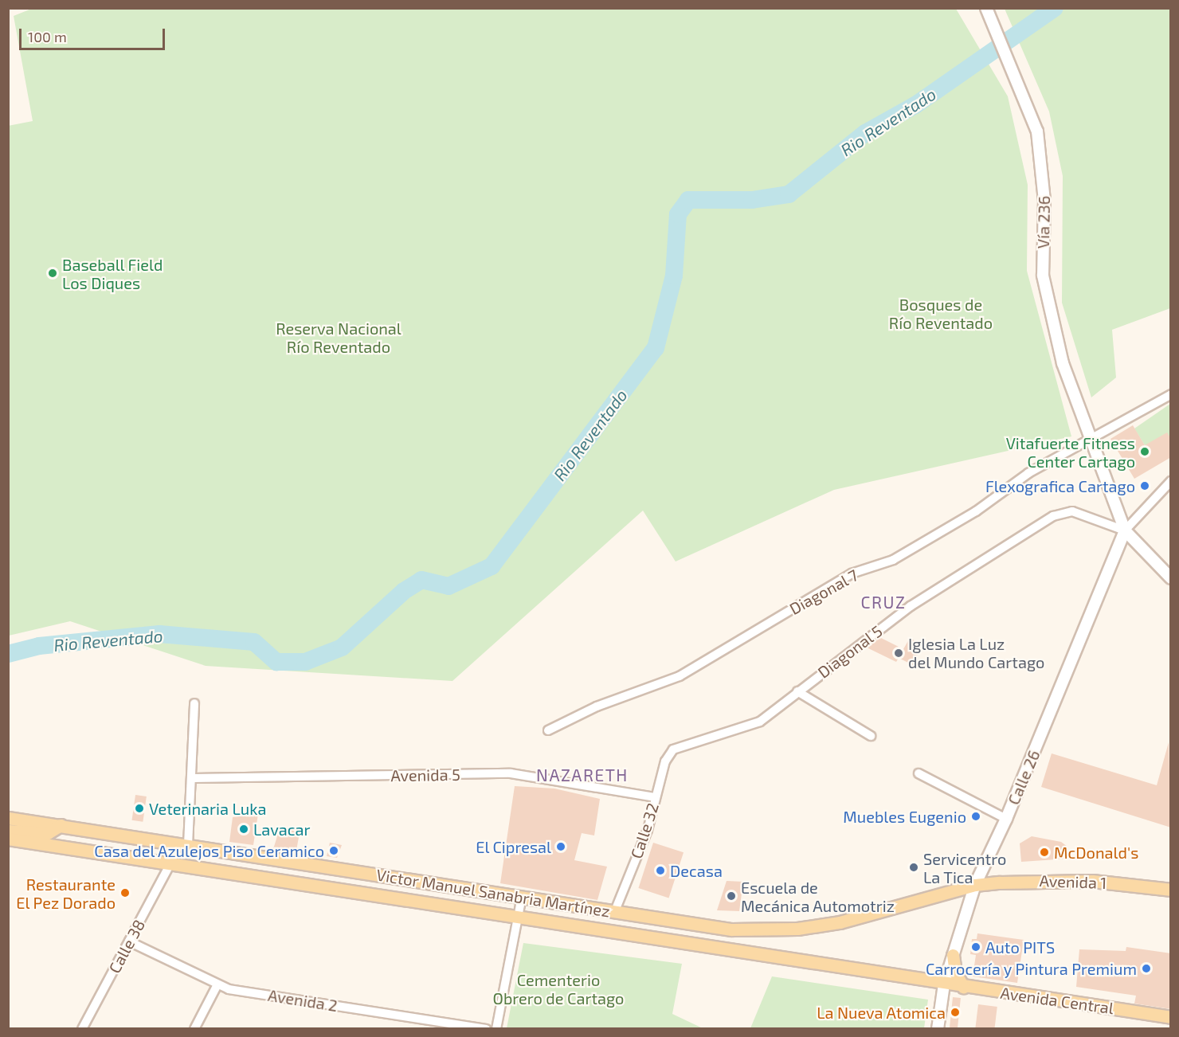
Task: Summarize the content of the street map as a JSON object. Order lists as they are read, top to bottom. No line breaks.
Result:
{"streets":{"main road":["Vía 236","Calle 26","Avenida 1","Victor Manuel Sanabria Martínez","Avenida Central"],"street":["Diagonal 7","Diagonal 5","Avenida 5","Calle 32","Calle 38","Avenida 2"]},"crossings":[["Vía 236","Diagonal 7"],["Vía 236","Diagonal 5"],["Vía 236","Calle 26"],["Diagonal 5","Calle 26"],["Diagonal 5","Calle 32"],["Avenida 5","Calle 32"],["Calle 26","Avenida 1"],["Calle 26","Victor Manuel Sanabria Martínez"],["Calle 26","Avenida Central"],["Calle 32","Victor Manuel Sanabria Martínez"],["Avenida 1","Victor Manuel Sanabria Martínez"],["Victor Manuel Sanabria Martínez","Calle 38"],["Victor Manuel Sanabria Martínez","Avenida Central"],["Calle 38","Avenida 2"]],"districts":["CRUZ","NAZARETH"],"water":["Rio Reventado"],"parks":["Bosques de Río Reventado","Reserva Nacional Río Reventado","Cementerio Obrero de Cartago"],"places":["Baseball Field Los Diques","Vitafuerte Fitness Center Cartago","Flexografica Cartago","Iglesia La Luz del Mundo Cartago","Veterinaria Luka","Muebles Eugenio","Lavacar","El Cipresal","Casa del Azulejos Piso Ceramico","McDonald's","Servicentro La Tica","Decasa","Restaurante El Pez Dorado","Escuela de Mecánica Automotriz","Auto PITS","Carrocería y Pintura Premium","La Nueva Atomica"],"scale_bar":"100 m"}
